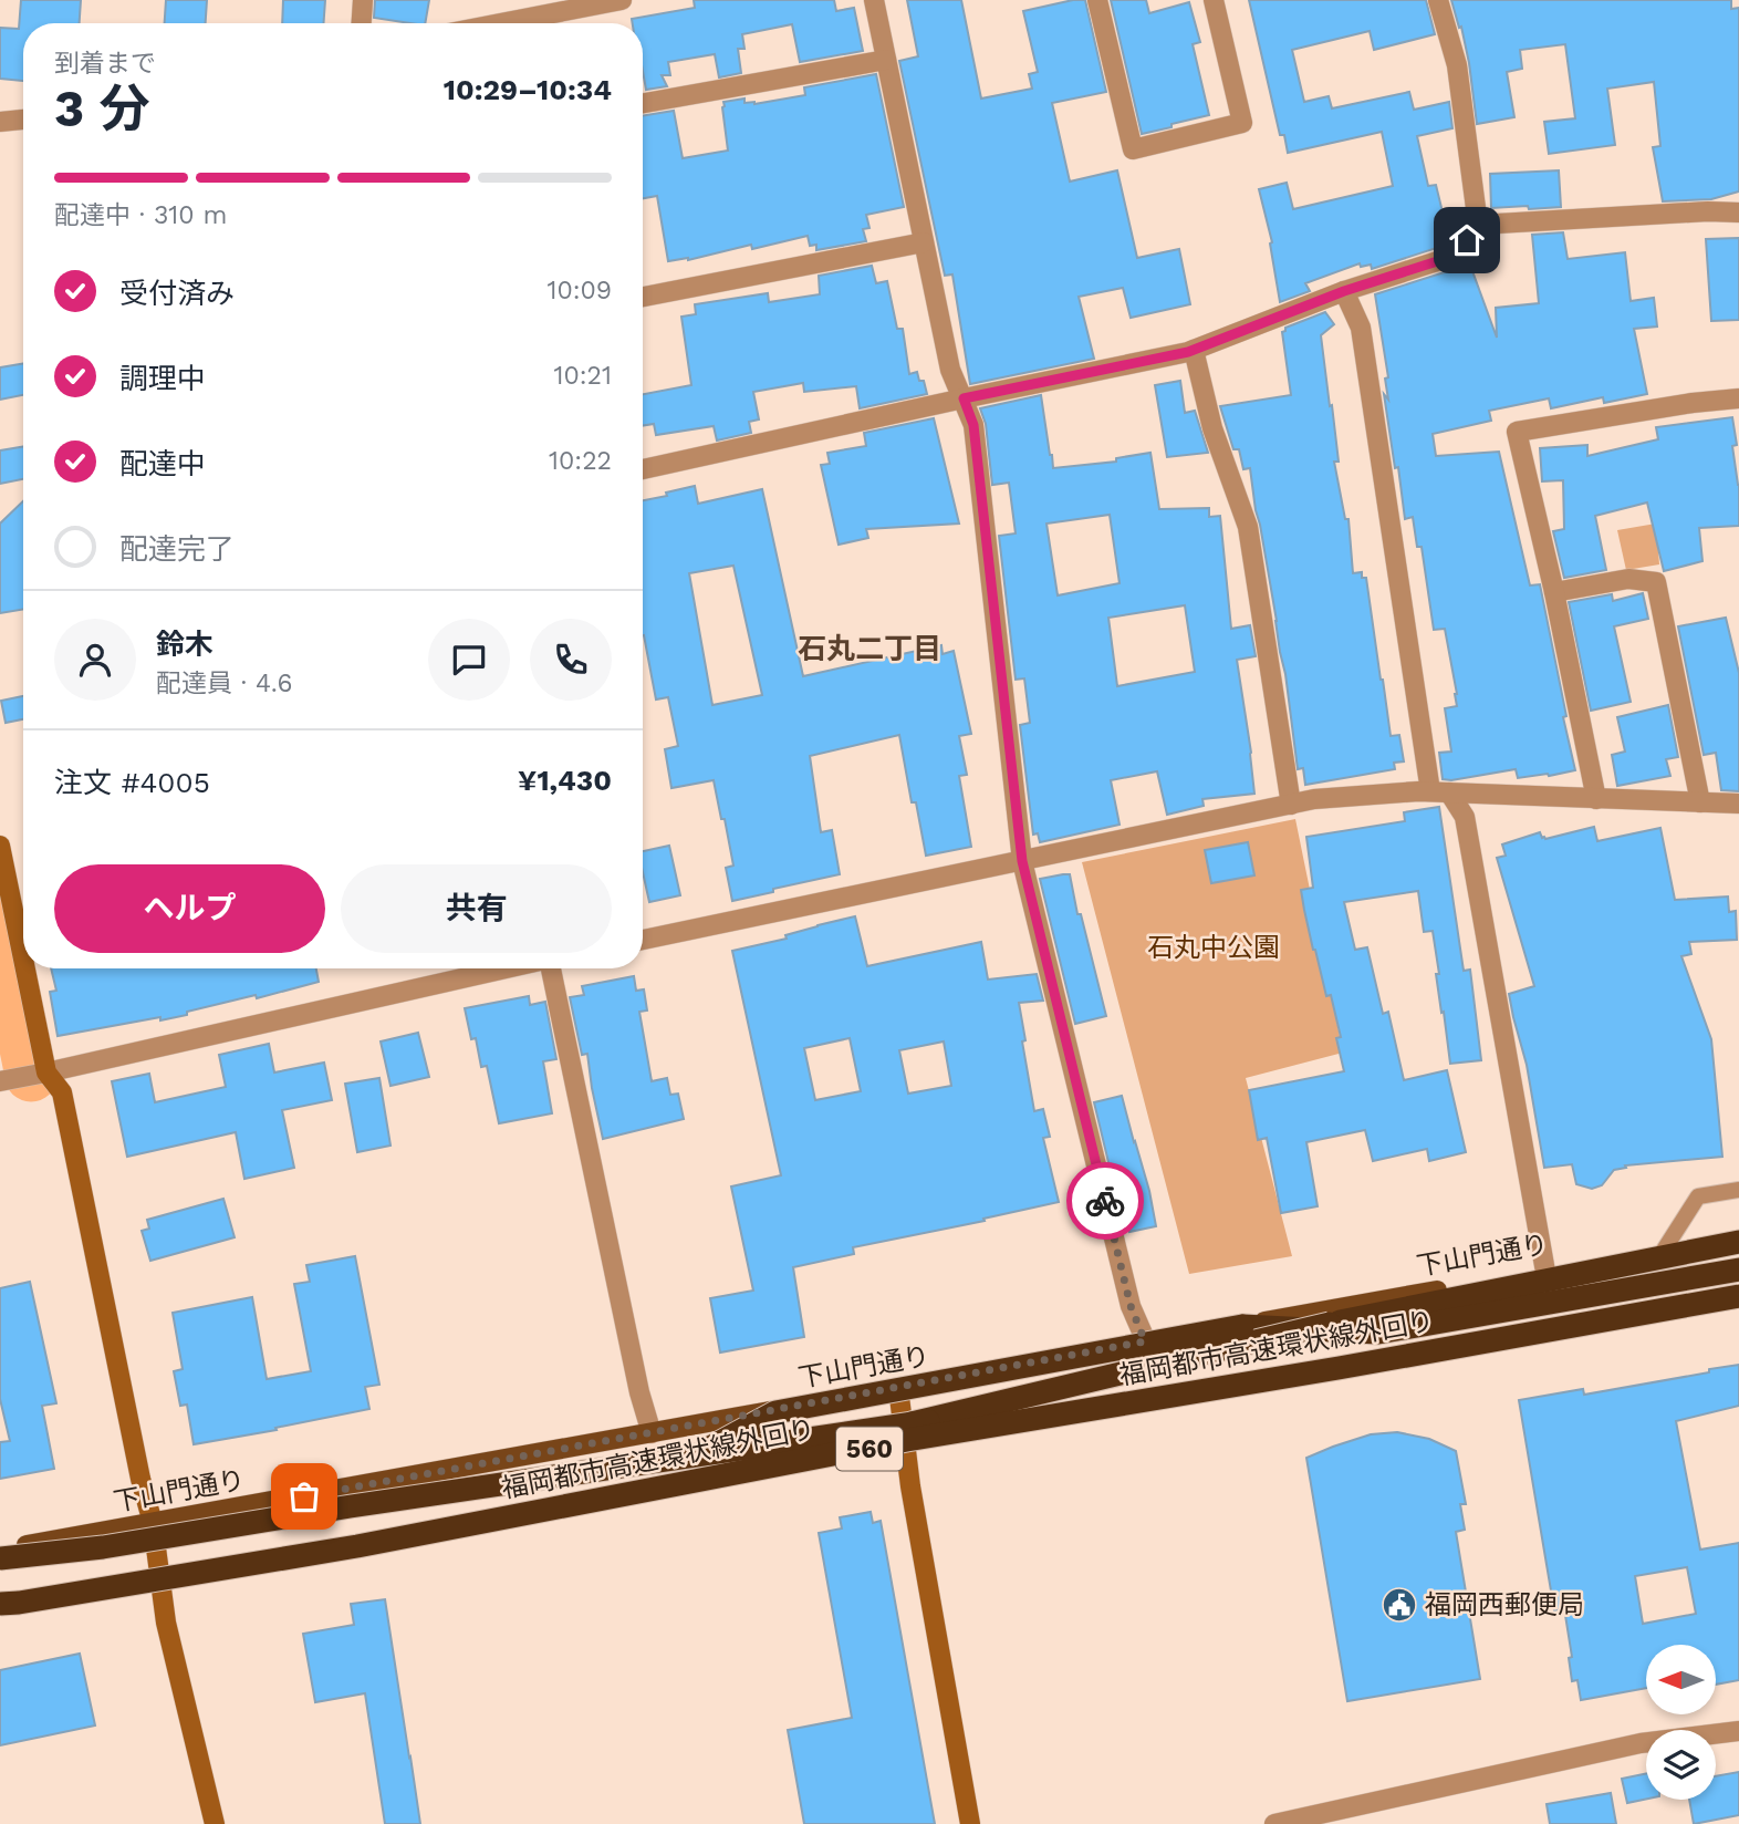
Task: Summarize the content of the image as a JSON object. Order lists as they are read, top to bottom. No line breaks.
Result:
{"streets":{"highway":["福岡都市高速環状線外回り"],"main road":["下山門通り","560"]},"crossings":[["福岡都市高速環状線外回り","560"]],"districts":["石丸二丁目"],"parks":["石丸中公園"],"places":{"public building":["福岡西郵便局"]},"north":"left","page":{"heading":["3 分","到着まで","10:29–10:34"],"panel":["鈴木","配達員 · 4.6","注文 #4005","¥1,430"],"bar":"配達中 · 310 m","list":[["受付済み","10:09"],["調理中","10:21"],["配達中","10:22"],"配達完了"],"buttons":["ヘルプ","共有"]}}
